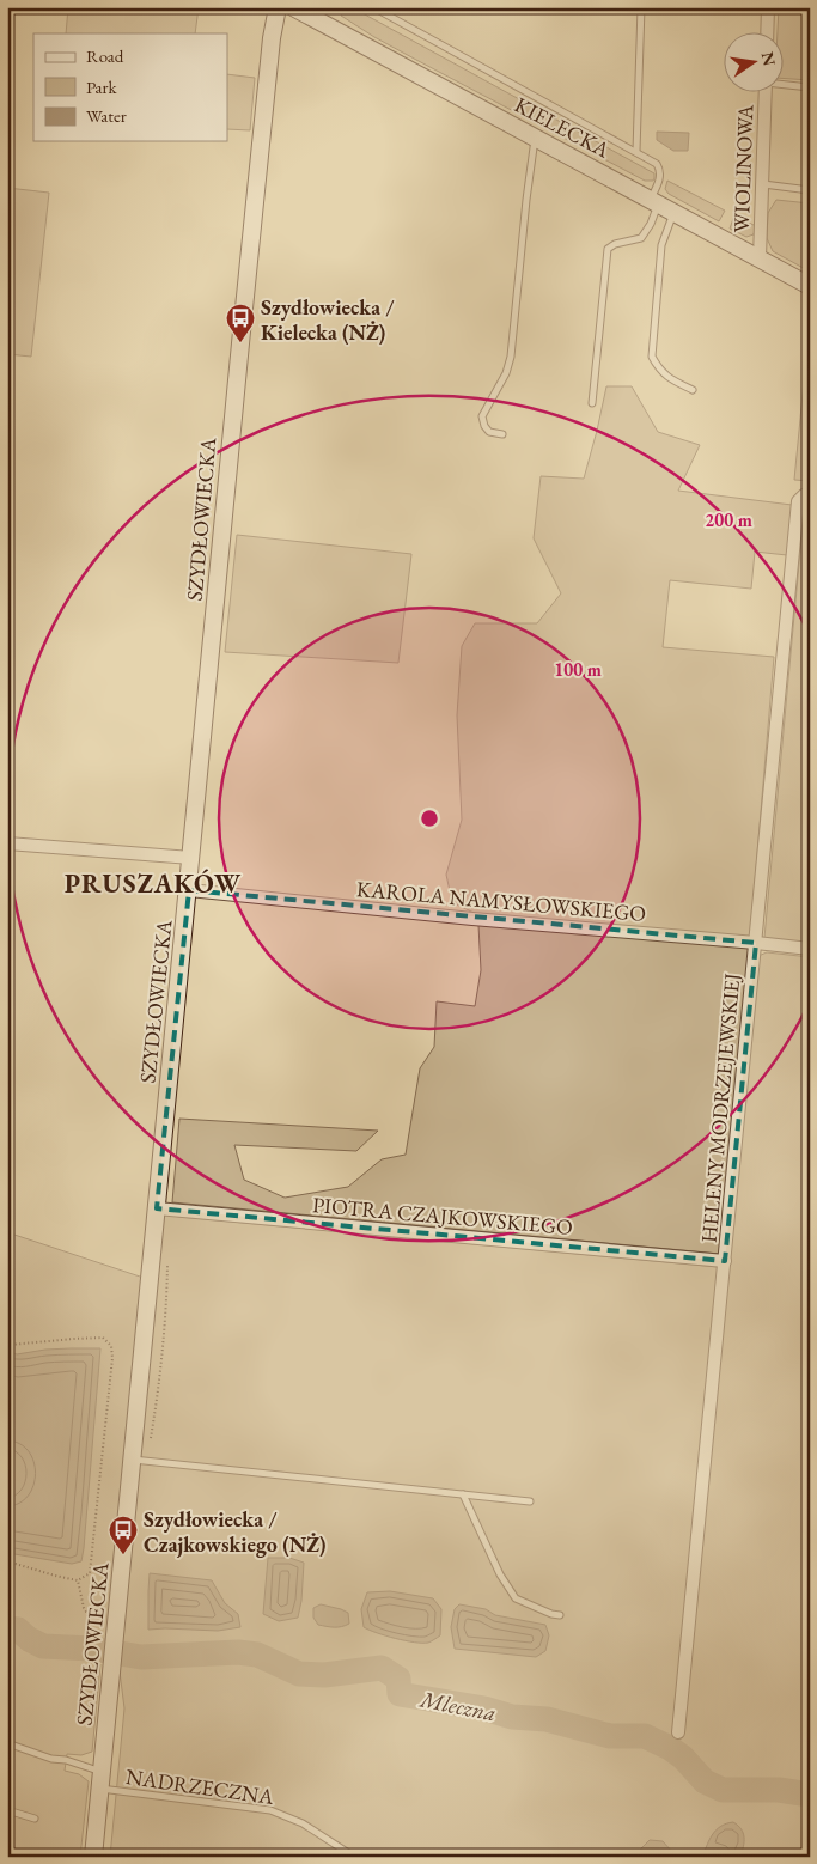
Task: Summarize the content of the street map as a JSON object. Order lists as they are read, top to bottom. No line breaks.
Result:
{"streets":{"street":["KIELECKA","WIOLINOWA","SZYDŁOWIECKA","KAROLA NAMYSŁOWSKIEGO","HELENY MODRZEJEWSKIEJ","PIOTRA CZAJKOWSKIEGO"],"lane":["NADRZECZNA"]},"crossings":[["KIELECKA","WIOLINOWA"],["SZYDŁOWIECKA","KAROLA NAMYSŁOWSKIEGO"],["SZYDŁOWIECKA","PIOTRA CZAJKOWSKIEGO"],["SZYDŁOWIECKA","NADRZECZNA"],["KAROLA NAMYSŁOWSKIEGO","HELENY MODRZEJEWSKIEJ"],["HELENY MODRZEJEWSKIEJ","PIOTRA CZAJKOWSKIEGO"]],"districts":["PRUSZAKÓW"],"water":["Mleczna"],"places":{"bus stop":["Szydłowiecka / Kielecka (NŻ)","Szydłowiecka / Czajkowskiego (NŻ)"]},"legend":["Road","Park","Water"],"north":"right","rings":["200 m","100 m"]}
